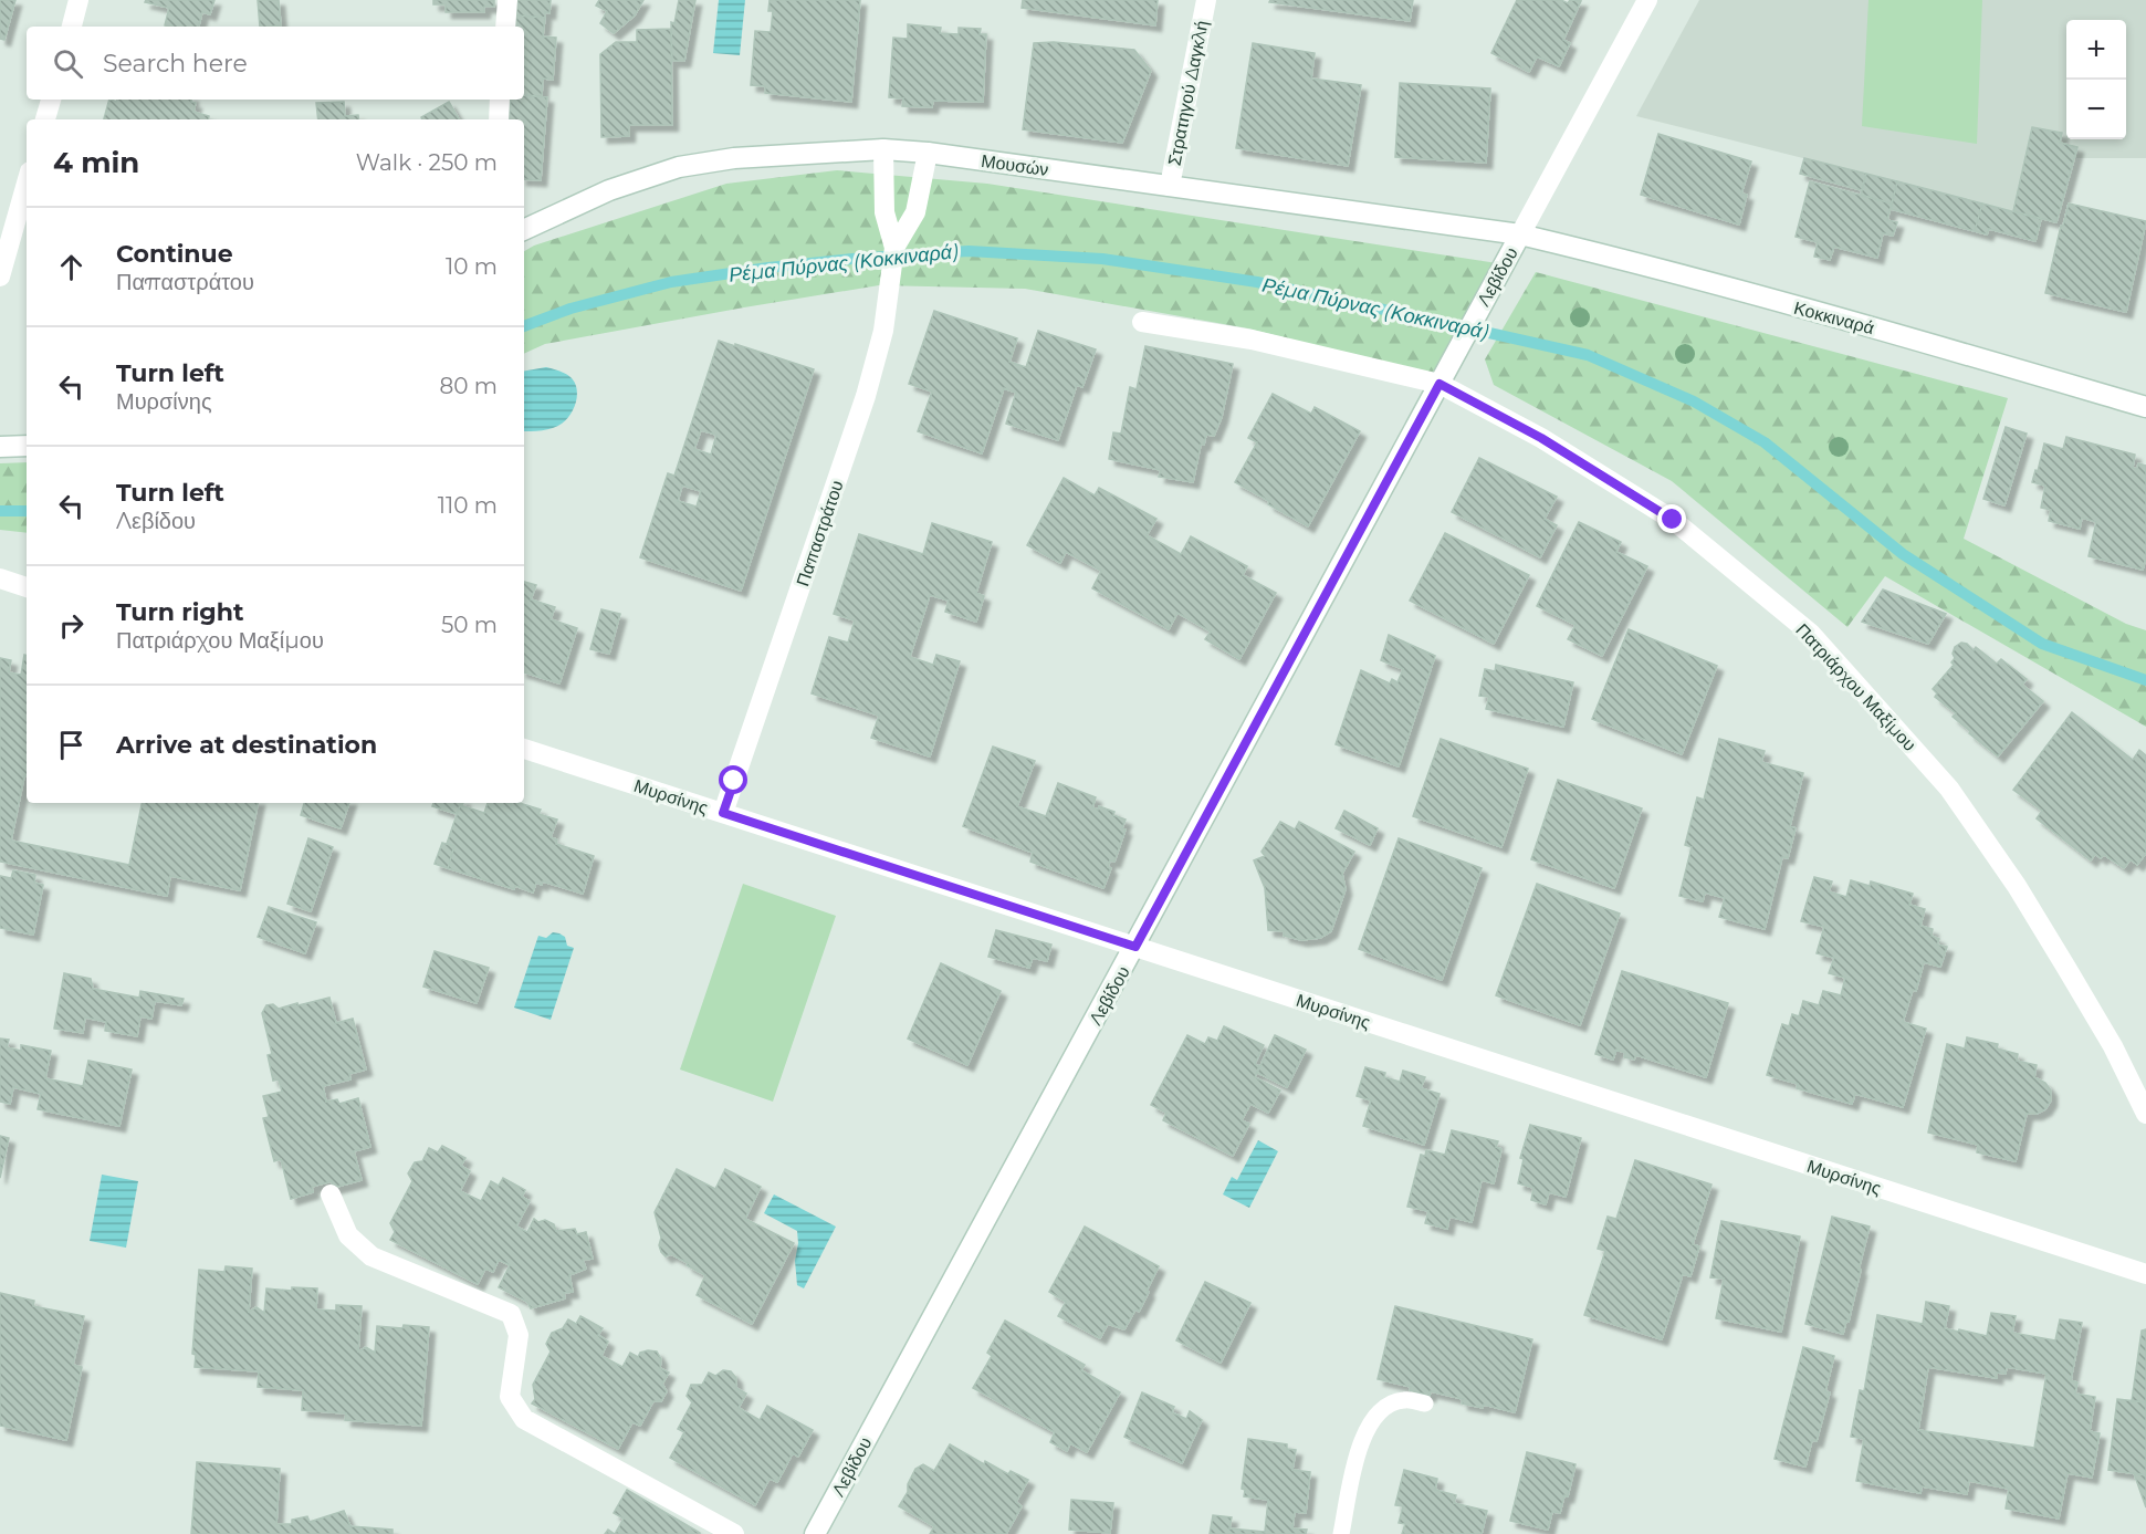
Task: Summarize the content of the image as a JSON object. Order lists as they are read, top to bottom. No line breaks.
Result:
{"streets":{"street":["Στρατηγού Δαγκλή","Μουσών","Λεβίδου","Κοκκιναρά","Παπαστράτου","Πατριάρχου Μαξίμου","Μυρσίνης"]},"crossings":[["Στρατηγού Δαγκλή","Μουσών"],["Μουσών","Λεβίδου"],["Μουσών","Κοκκιναρά"],["Μουσών","Παπαστράτου"],["Λεβίδου","Κοκκιναρά"],["Λεβίδου","Πατριάρχου Μαξίμου"],["Λεβίδου","Μυρσίνης"],["Παπαστράτου","Μυρσίνης"]],"water":["Ρέμα Πύρνας (Κοκκιναρά)"],"page":{"map_buttons":["+","−"],"search":"Search here","heading":["4 min","Walk · 250 m"],"list":[["Continue","Παπαστράτου","10 m"],["Turn left","Μυρσίνης","80 m"],["Turn left","Λεβίδου","110 m"],["Turn right","Πατριάρχου Μαξίμου","50 m"],"Arrive at destination"]}}
